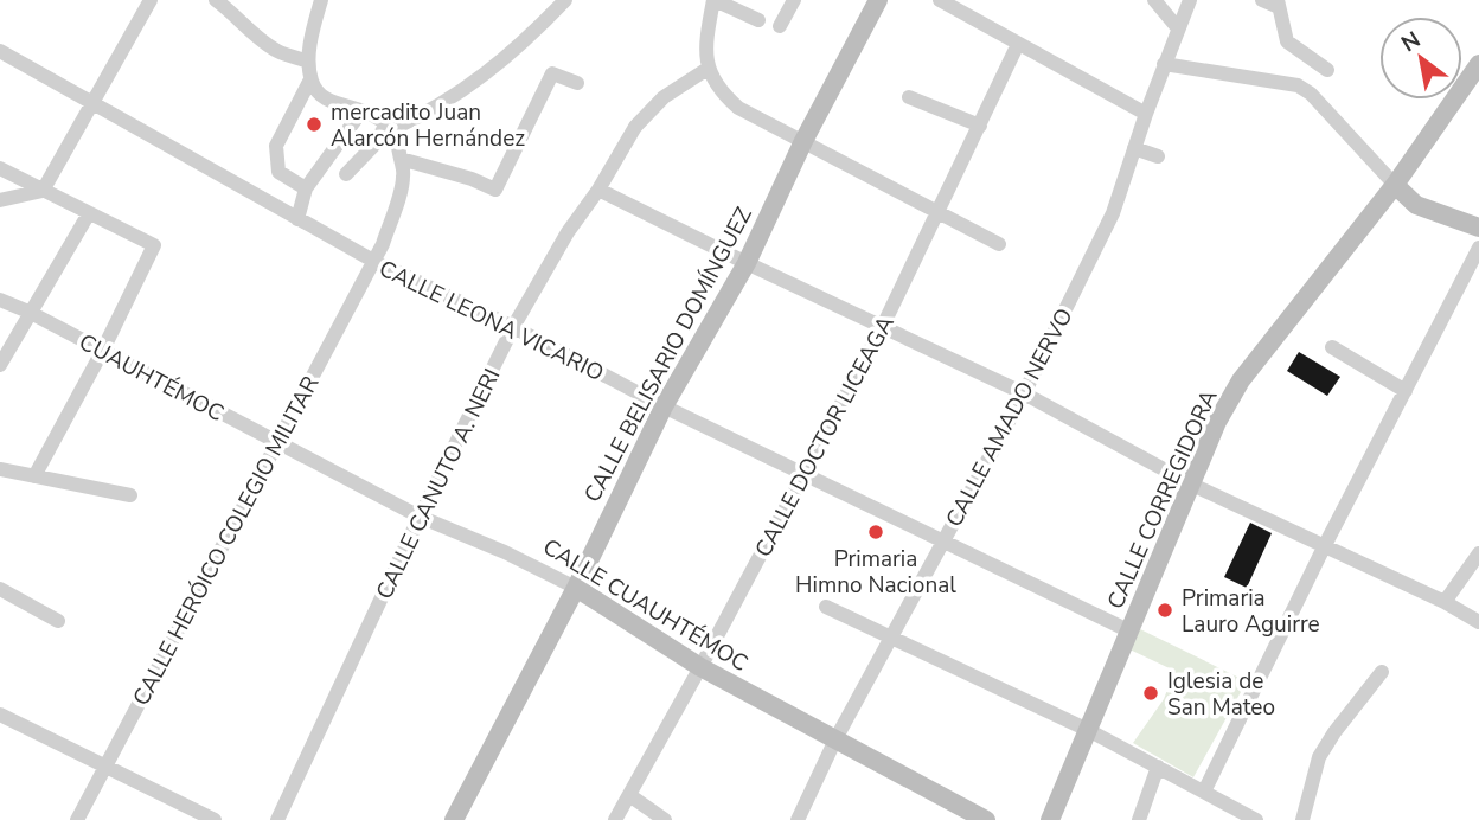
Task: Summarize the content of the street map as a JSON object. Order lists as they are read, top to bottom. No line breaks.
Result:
{"streets":{"street":["CALLE LEONA VICARIO","CALLE BELISARIO DOMÍNGUEZ","CUAUHTÉMOC","CALLE AMADO NERVO","CALLE DOCTOR LICEAGA","CALLE CANUTO A. NERI","CALLE CORREGIDORA","CALLE HERÓICO COLEGIO MILITAR","CALLE CUAUHTÉMOC"]},"crossings":[["CALLE LEONA VICARIO","CALLE BELISARIO DOMÍNGUEZ"],["CALLE LEONA VICARIO","CALLE AMADO NERVO"],["CALLE LEONA VICARIO","CALLE DOCTOR LICEAGA"],["CALLE LEONA VICARIO","CALLE CANUTO A. NERI"],["CALLE LEONA VICARIO","CALLE CORREGIDORA"],["CALLE LEONA VICARIO","CALLE HERÓICO COLEGIO MILITAR"],["CALLE BELISARIO DOMÍNGUEZ","CALLE CUAUHTÉMOC"],["CUAUHTÉMOC","CALLE HERÓICO COLEGIO MILITAR"],["CUAUHTÉMOC","CALLE CUAUHTÉMOC"],["CALLE AMADO NERVO","CALLE CUAUHTÉMOC"],["CALLE DOCTOR LICEAGA","CALLE CUAUHTÉMOC"],["CALLE CANUTO A. NERI","CALLE CUAUHTÉMOC"],["CALLE HERÓICO COLEGIO MILITAR","CALLE CUAUHTÉMOC"]],"places":["mercadito Juan Alarcón Hernández","Primaria Himno Nacional","Primaria Lauro Aguirre","Iglesia de San Mateo"],"north":"top left"}
